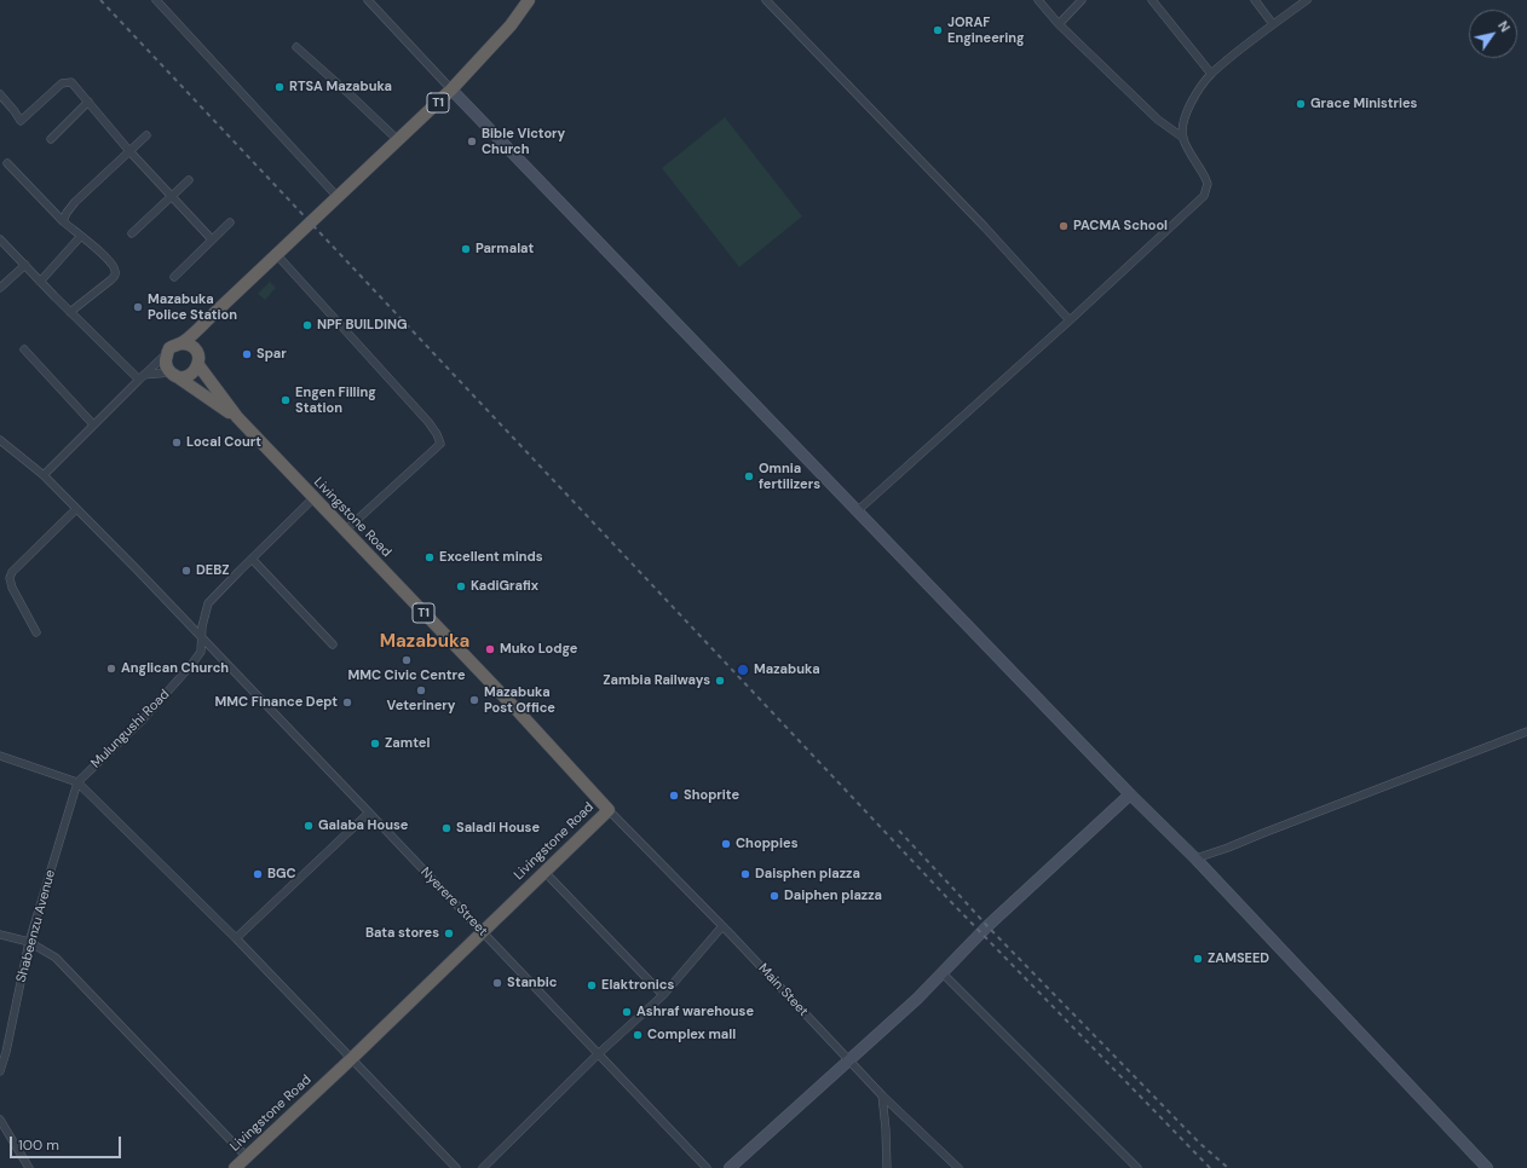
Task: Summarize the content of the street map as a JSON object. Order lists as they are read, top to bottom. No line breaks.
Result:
{"streets":{"highway":["T1","Livingstone Road"],"street":["Mulungushi Road","Nyerere Street","Shabeenzu Avenue","Main Steet"]},"crossings":[["T1","Livingstone Road"],["Livingstone Road","Mulungushi Road"],["Livingstone Road","Nyerere Street"],["Livingstone Road","Main Steet"],["Mulungushi Road","Nyerere Street"],["Mulungushi Road","Shabeenzu Avenue"]],"districts":["Mazabuka"],"places":["JORAF Engineering","RTSA Mazabuka","Grace Ministries","Bible Victory Church","PACMA School","Parmalat","Mazabuka Police Station","NPF BUILDING","Spar","Engen Filling Station","Local Court","Omnia fertilizers","Excellent minds","DEBZ","KadiGrafix","Muko Lodge","MMC Civic Centre","Anglican Church","Mazabuka","Zambia Railways","Veterinery","Mazabuka Post Office","MMC Finance Dept","Zamtel","Shoprite","Galaba House","Saladi House","Choppies","BGC","Daisphen plazza","Daiphen plazza","Bata stores","ZAMSEED","Stanbic","Elaktronics","Ashraf warehouse","Complex mall"],"scale_bar":"100 m","north":"top right"}
